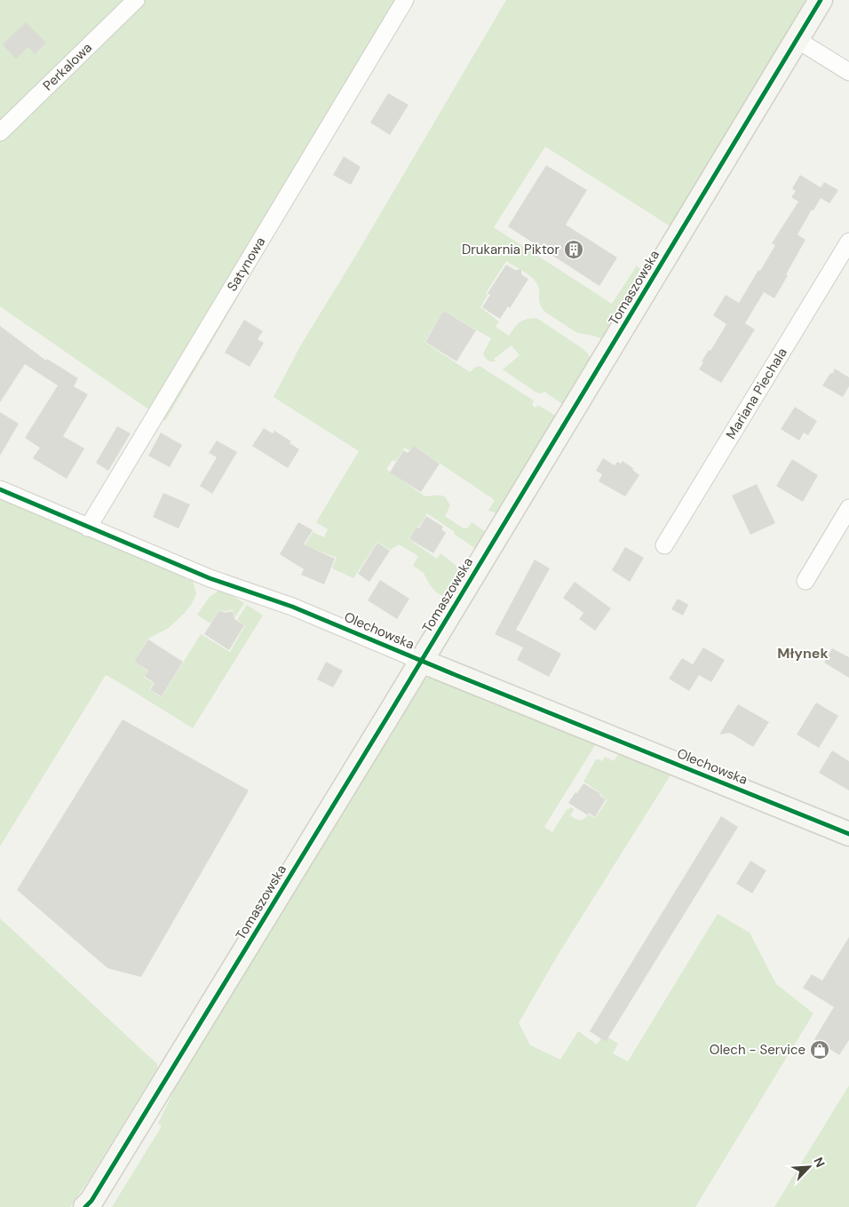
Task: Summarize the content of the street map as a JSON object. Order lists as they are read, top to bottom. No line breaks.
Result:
{"streets":{"street":["Perkalowa","Satynowa","Tomaszowska","Mariana Piechala","Olechowska"]},"crossings":[["Satynowa","Olechowska"],["Tomaszowska","Olechowska"]],"districts":["Młynek"],"places":{"building":["Drukarnia Piktor"],"shop":["Olech - Service"]},"north":"top right"}
